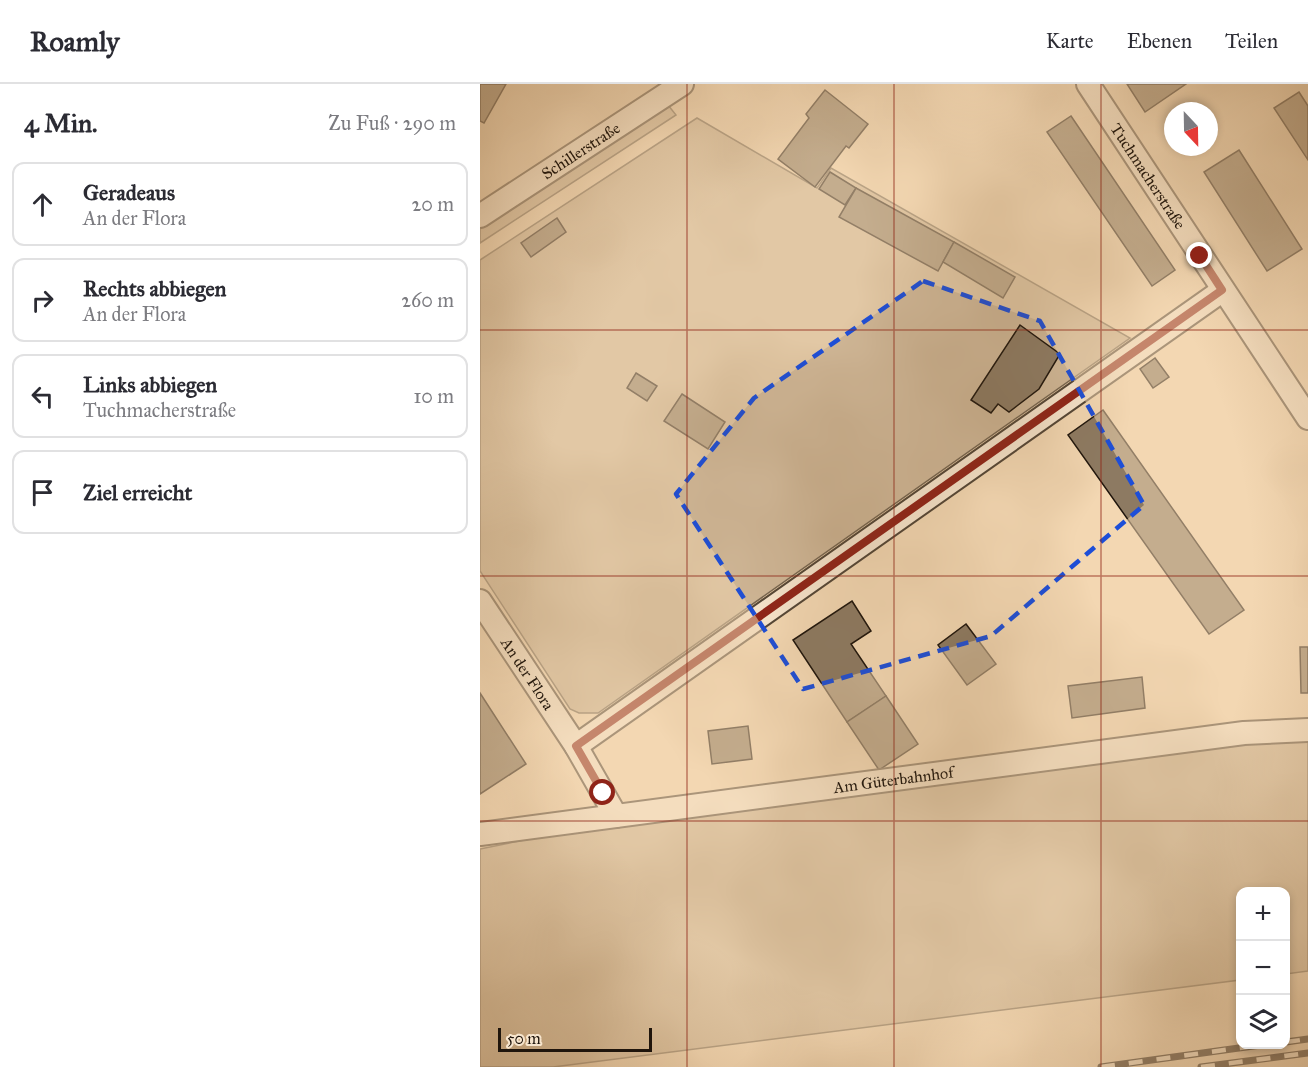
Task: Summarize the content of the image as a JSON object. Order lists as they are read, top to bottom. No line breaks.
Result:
{"streets":{"street":["Schillerstraße","Tuchmacherstraße","An der Flora","Am Güterbahnhof"]},"crossings":[["An der Flora","Am Güterbahnhof"]],"scale_bar":"50 m","north":"bottom","page":{"header":"Roamly","nav":["Karte","Ebenen","Teilen"],"heading":["4 Min.","Zu Fuß · 290 m"],"list":[["Geradeaus","An der Flora","20 m"],["Rechts abbiegen","An der Flora","260 m"],["Links abbiegen","Tuchmacherstraße","10 m"],"Ziel erreicht"],"map_buttons":["+","−"],"scale":"50 m"}}
